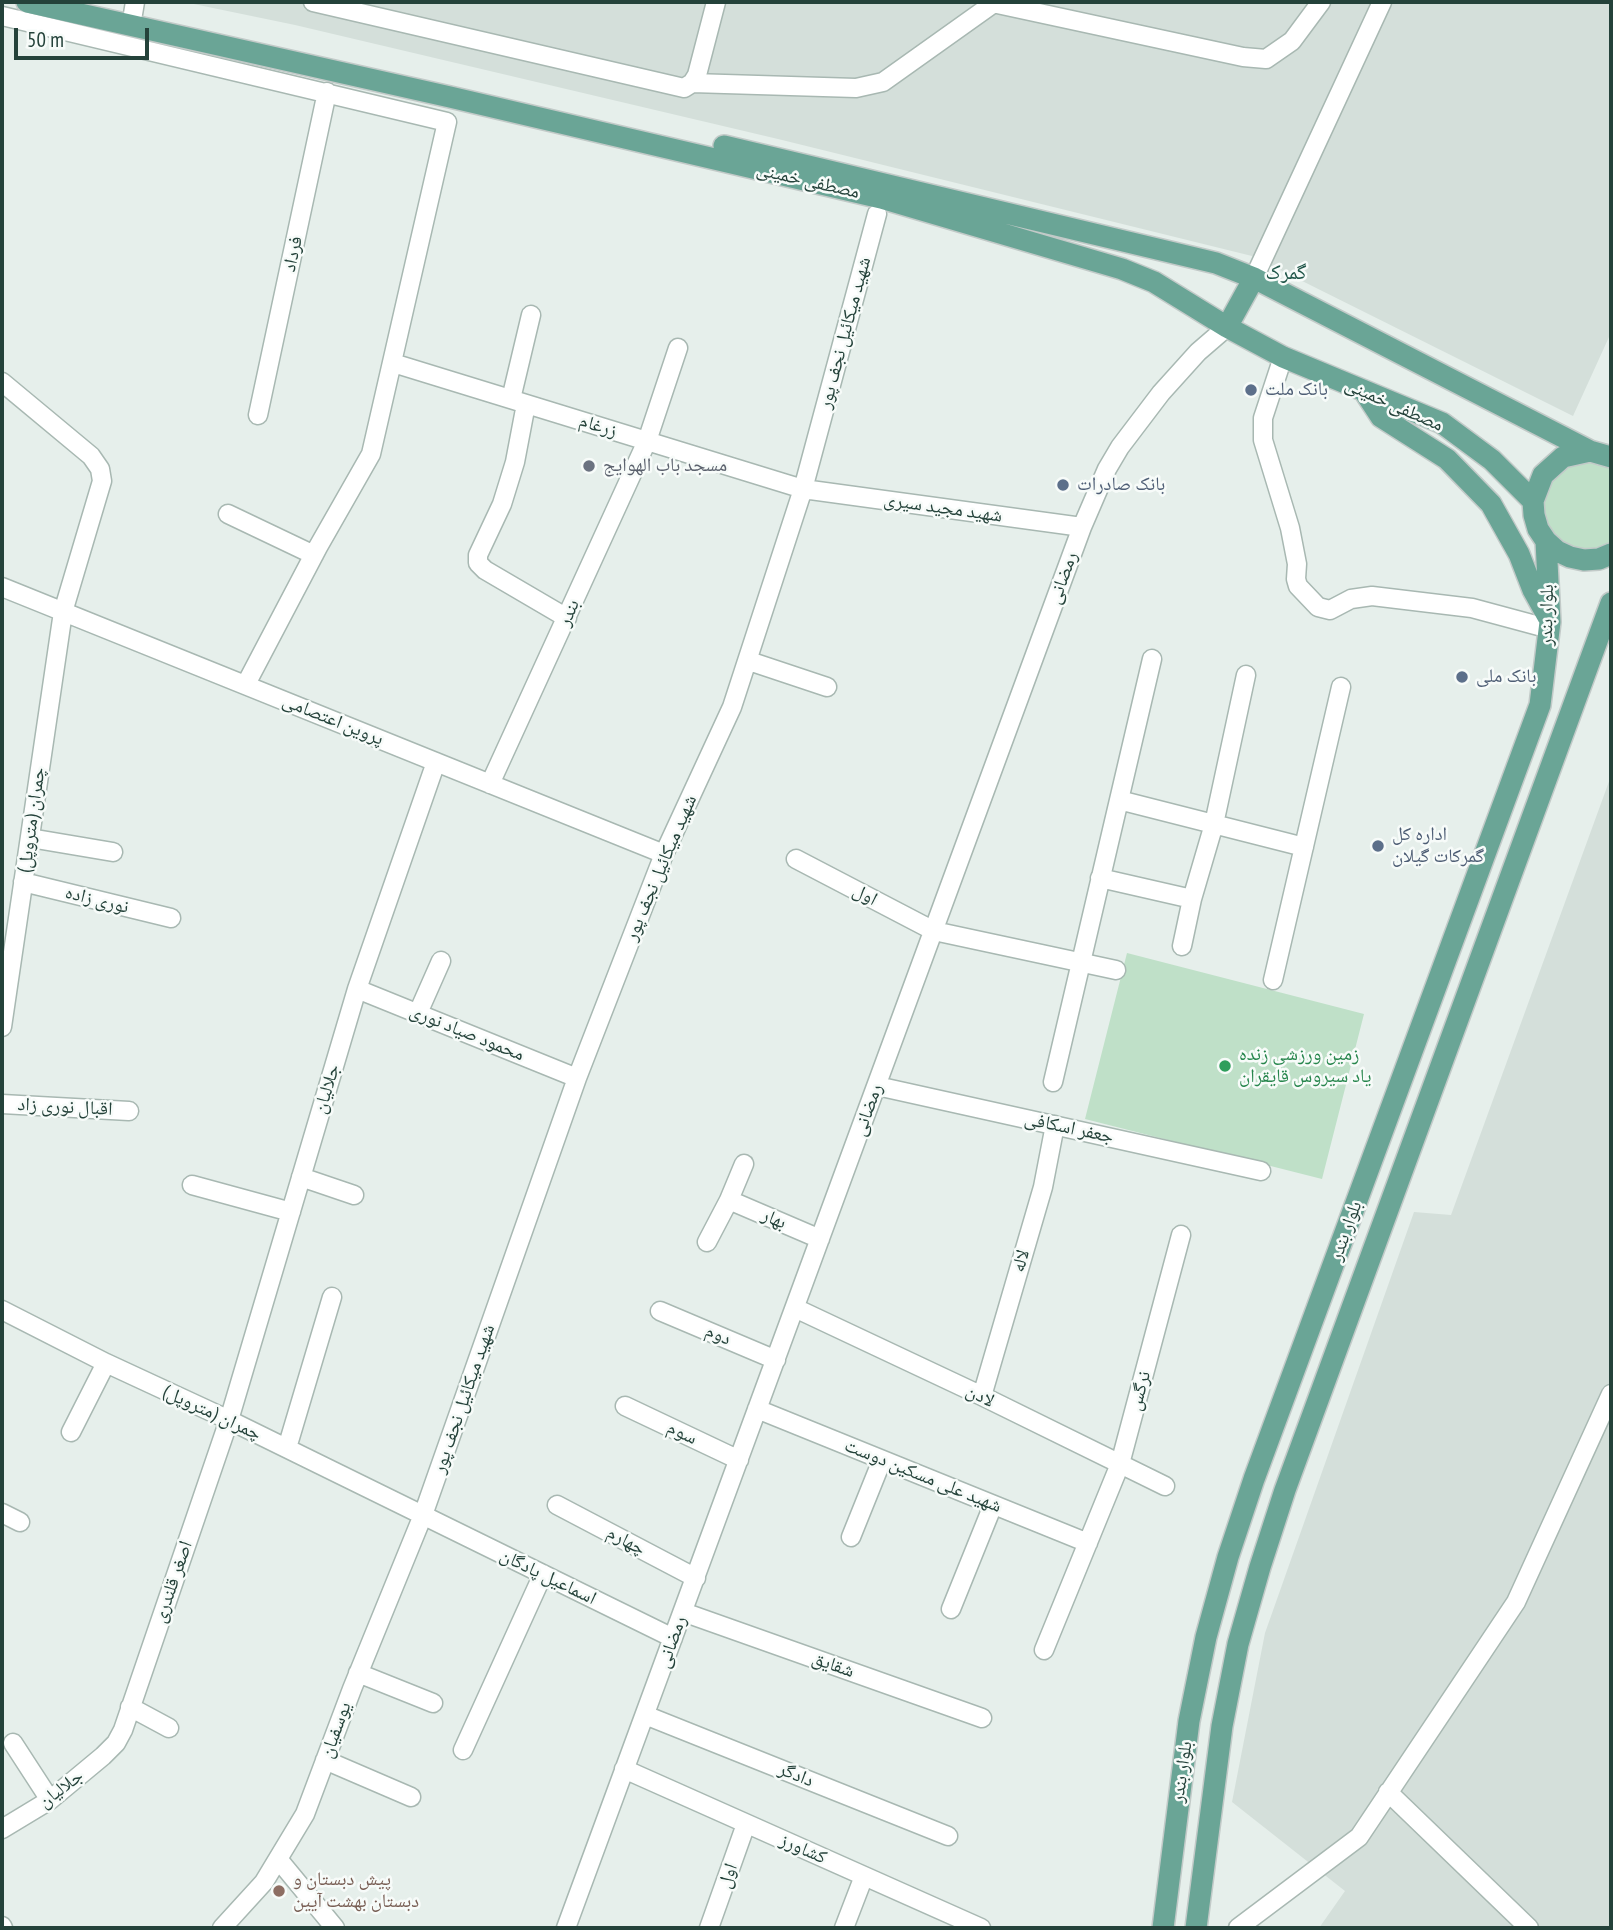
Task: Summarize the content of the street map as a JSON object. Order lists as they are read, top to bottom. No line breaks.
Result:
{"streets":{"main road":["مصطفی خمینی","بلوار بندر"],"street":["فرداد","شهید میکائیل نجف پور","زرغام","شهید مجید سیری","رمضانی","بندر","پروین اعتصامی","چمران (متروپل)","اول","نوری زاده","محمود صیاد نوری","جلالیان","اقبال نوری زاد","جعفر اسکافی","بهار","لاله","دوم","نرگس","لادن","سوم","شهید علی مسکین دوست","چهارم","اسماعیل پادگان","اصغر قلندری","شقایق","یوسفیان","دادگر","کشاورز"]},"crossings":[["مصطفی خمینی","رمضانی"],["مصطفی خمینی","بلوار بندر"],["شهید میکائیل نجف پور","زرغام"],["شهید میکائیل نجف پور","شهید مجید سیری"],["شهید میکائیل نجف پور","پروین اعتصامی"],["شهید میکائیل نجف پور","چمران (متروپل)"],["شهید میکائیل نجف پور","محمود صیاد نوری"],["شهید میکائیل نجف پور","اسماعیل پادگان"],["شهید میکائیل نجف پور","یوسفیان"],["زرغام","شهید مجید سیری"],["زرغام","بندر"],["شهید مجید سیری","رمضانی"],["رمضانی","اول"],["رمضانی","جعفر اسکافی"],["رمضانی","بهار"],["رمضانی","دوم"],["رمضانی","لادن"],["رمضانی","سوم"],["رمضانی","شهید علی مسکین دوست"],["رمضانی","چهارم"],["رمضانی","اسماعیل پادگان"],["رمضانی","شقایق"],["رمضانی","دادگر"],["رمضانی","کشاورز"],["بندر","پروین اعتصامی"],["پروین اعتصامی","چمران (متروپل)"],["پروین اعتصامی","جلالیان"],["چمران (متروپل)","نوری زاده"],["چمران (متروپل)","جلالیان"],["چمران (متروپل)","اسماعیل پادگان"],["چمران (متروپل)","اصغر قلندری"],["چمران (متروپل)","یوسفیان"],["اول","کشاورز"],["محمود صیاد نوری","جلالیان"],["جلالیان","اصغر قلندری"],["جعفر اسکافی","لاله"],["لاله","لادن"],["نرگس","لادن"],["نرگس","شهید علی مسکین دوست"],["اسماعیل پادگان","یوسفیان"]],"districts":["گمرک"],"places":["بانک ملت","مسجد باب الهوایج","بانک صادرات","بانک ملی","اداره کل گمرکات گیلان","زمین ورزشی زنده یاد سیروس قایقران","پیش دبستان و دبستان بهشت آیین"],"scale_bar":"50 m"}
